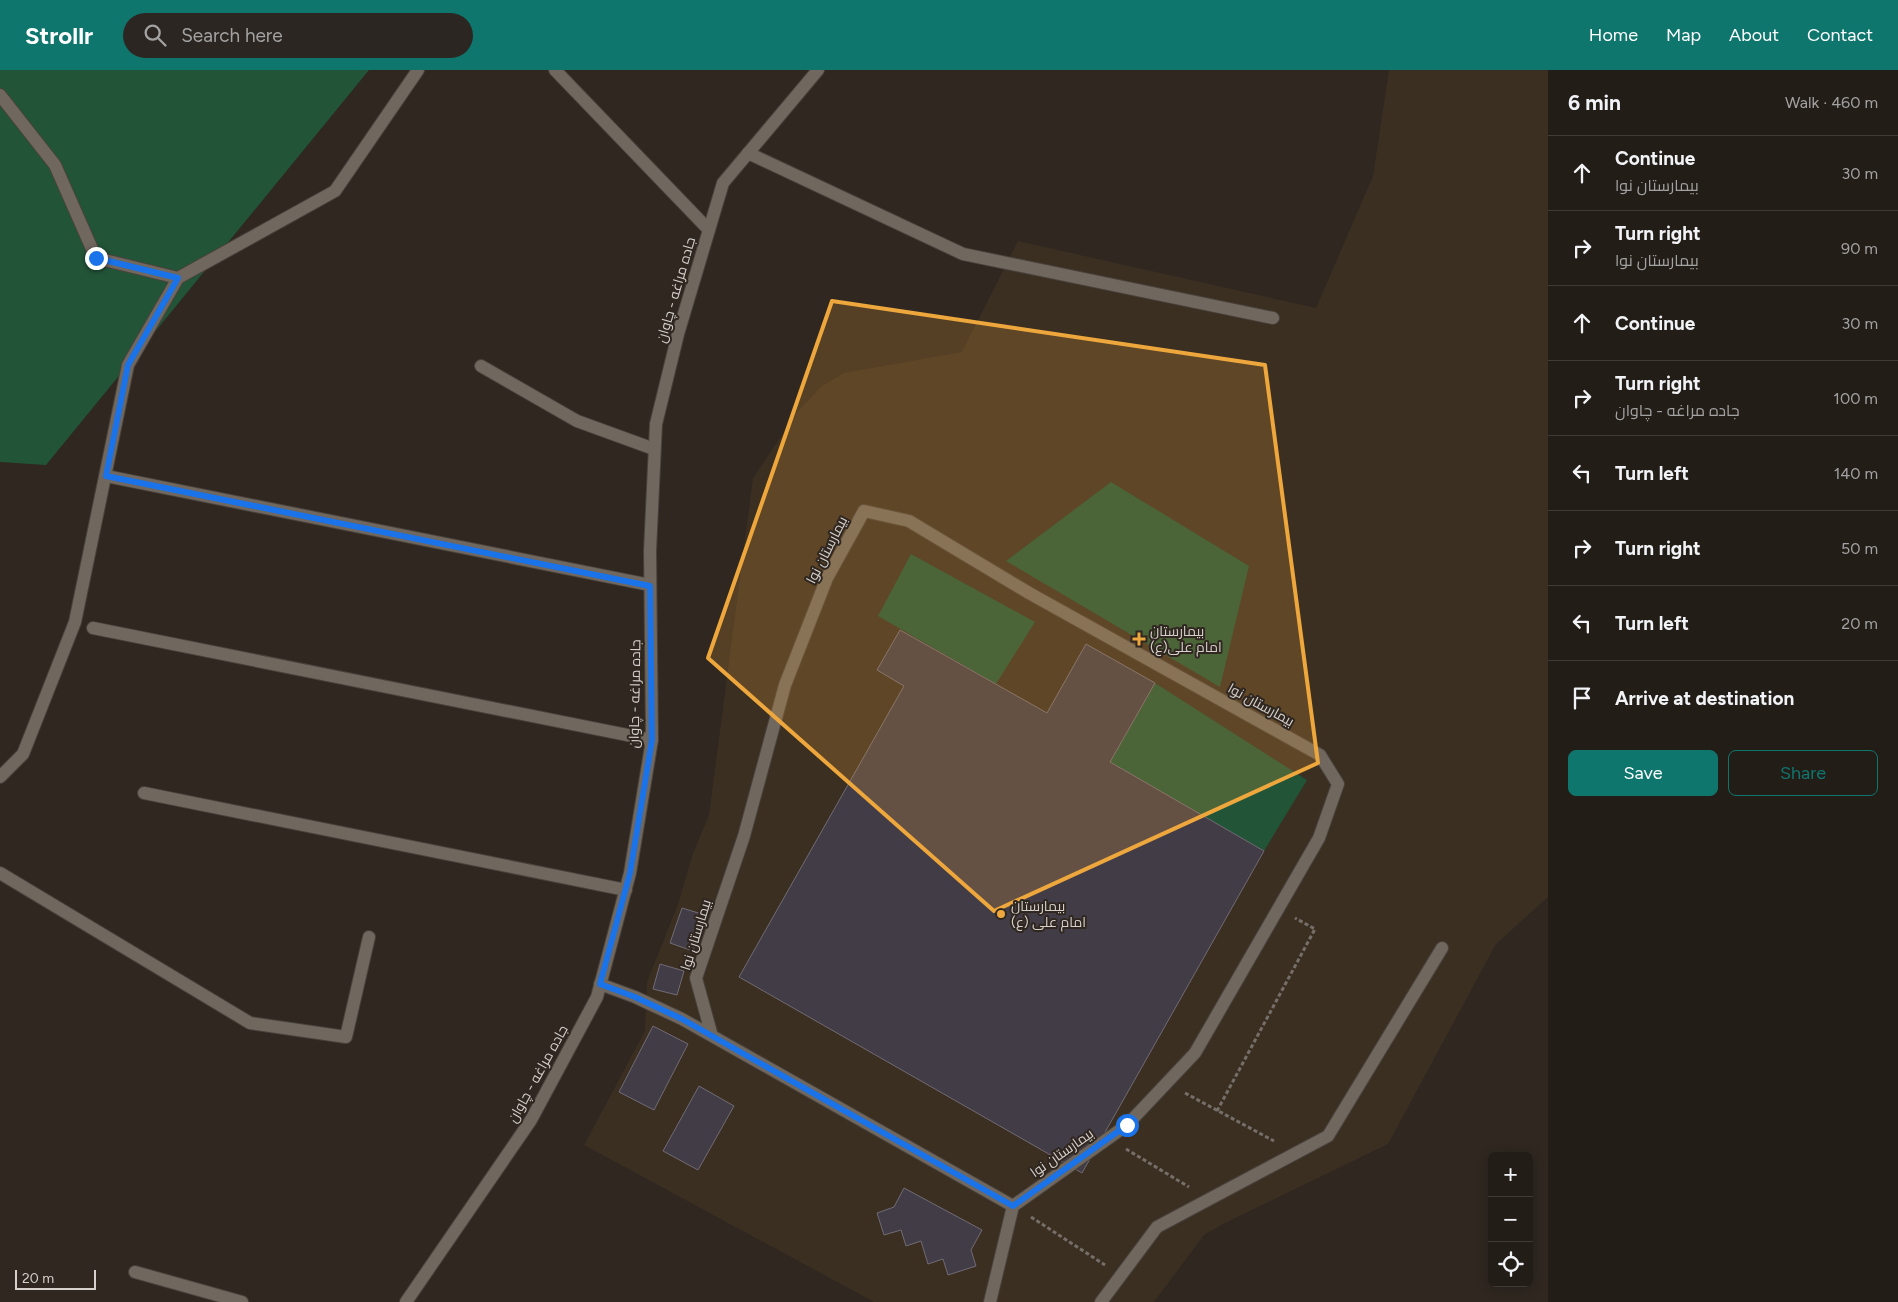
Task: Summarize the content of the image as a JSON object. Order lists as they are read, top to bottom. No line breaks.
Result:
{"streets":{"street":["جاده مراغه - چاوان","بیمارستان نوا"]},"places":{"health":["بیمارستان امام علی(ع)"],"other":["بیمارستان امام علی (ع)"]},"scale_bar":"20 m","page":{"header":"Strollr","search":"Search here","nav":["Home","Map","About","Contact"],"heading":["6 min","Walk · 460 m"],"list":[["Continue","بیمارستان نوا","30 m"],["Turn right","بیمارستان نوا","90 m"],["Continue","30 m"],["Turn right","جاده مراغه - چاوان","100 m"],["Turn left","140 m"],["Turn right","50 m"],["Turn left","20 m"],"Arrive at destination"],"buttons":["Save","Share"],"map_buttons":["+","−"],"scale":"20 m"}}
